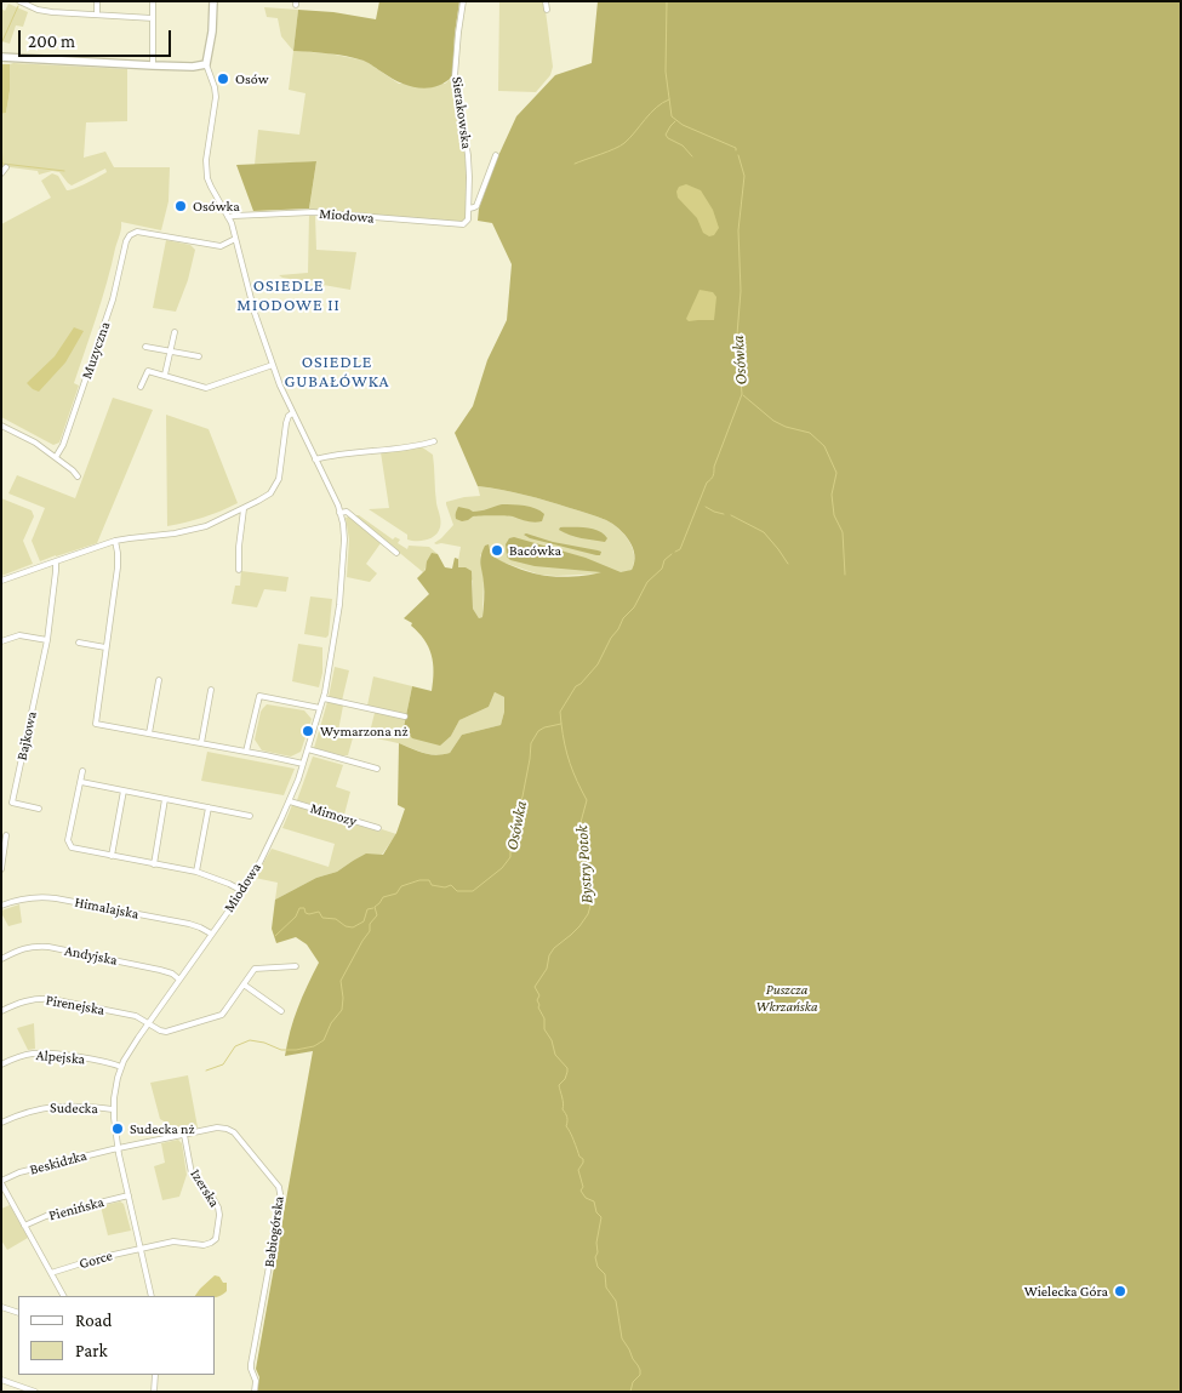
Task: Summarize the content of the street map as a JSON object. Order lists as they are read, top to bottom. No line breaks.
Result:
{"streets":{"street":["Sierakowska","Miodowa","Muzyczna","Bajkowa","Mimozy","Himalajska","Andyjska","Pirenejska","Alpejska","Sudecka","Beskidzka","Izerska","Pienińska","Babiogórska","Gorce"]},"crossings":[["Sierakowska","Miodowa"],["Miodowa","Muzyczna"],["Miodowa","Mimozy"],["Miodowa","Himalajska"],["Miodowa","Andyjska"],["Miodowa","Pirenejska"],["Miodowa","Alpejska"],["Miodowa","Sudecka"],["Miodowa","Beskidzka"],["Miodowa","Izerska"],["Miodowa","Pienińska"],["Miodowa","Babiogórska"],["Miodowa","Gorce"],["Beskidzka","Babiogórska"],["Izerska","Babiogórska"],["Izerska","Gorce"]],"districts":["OSIEDLE MIODOWE II","OSIEDLE GUBAŁÓWKA"],"water":["Osówka","Bystry Potok"],"parks":["Puszcza Wkrzańska"],"places":["Osów","Osówka","Bacówka","Wymarzona nż","Sudecka nż","Wielecka Góra"],"legend":["Road","Park"],"scale_bar":"200 m"}
